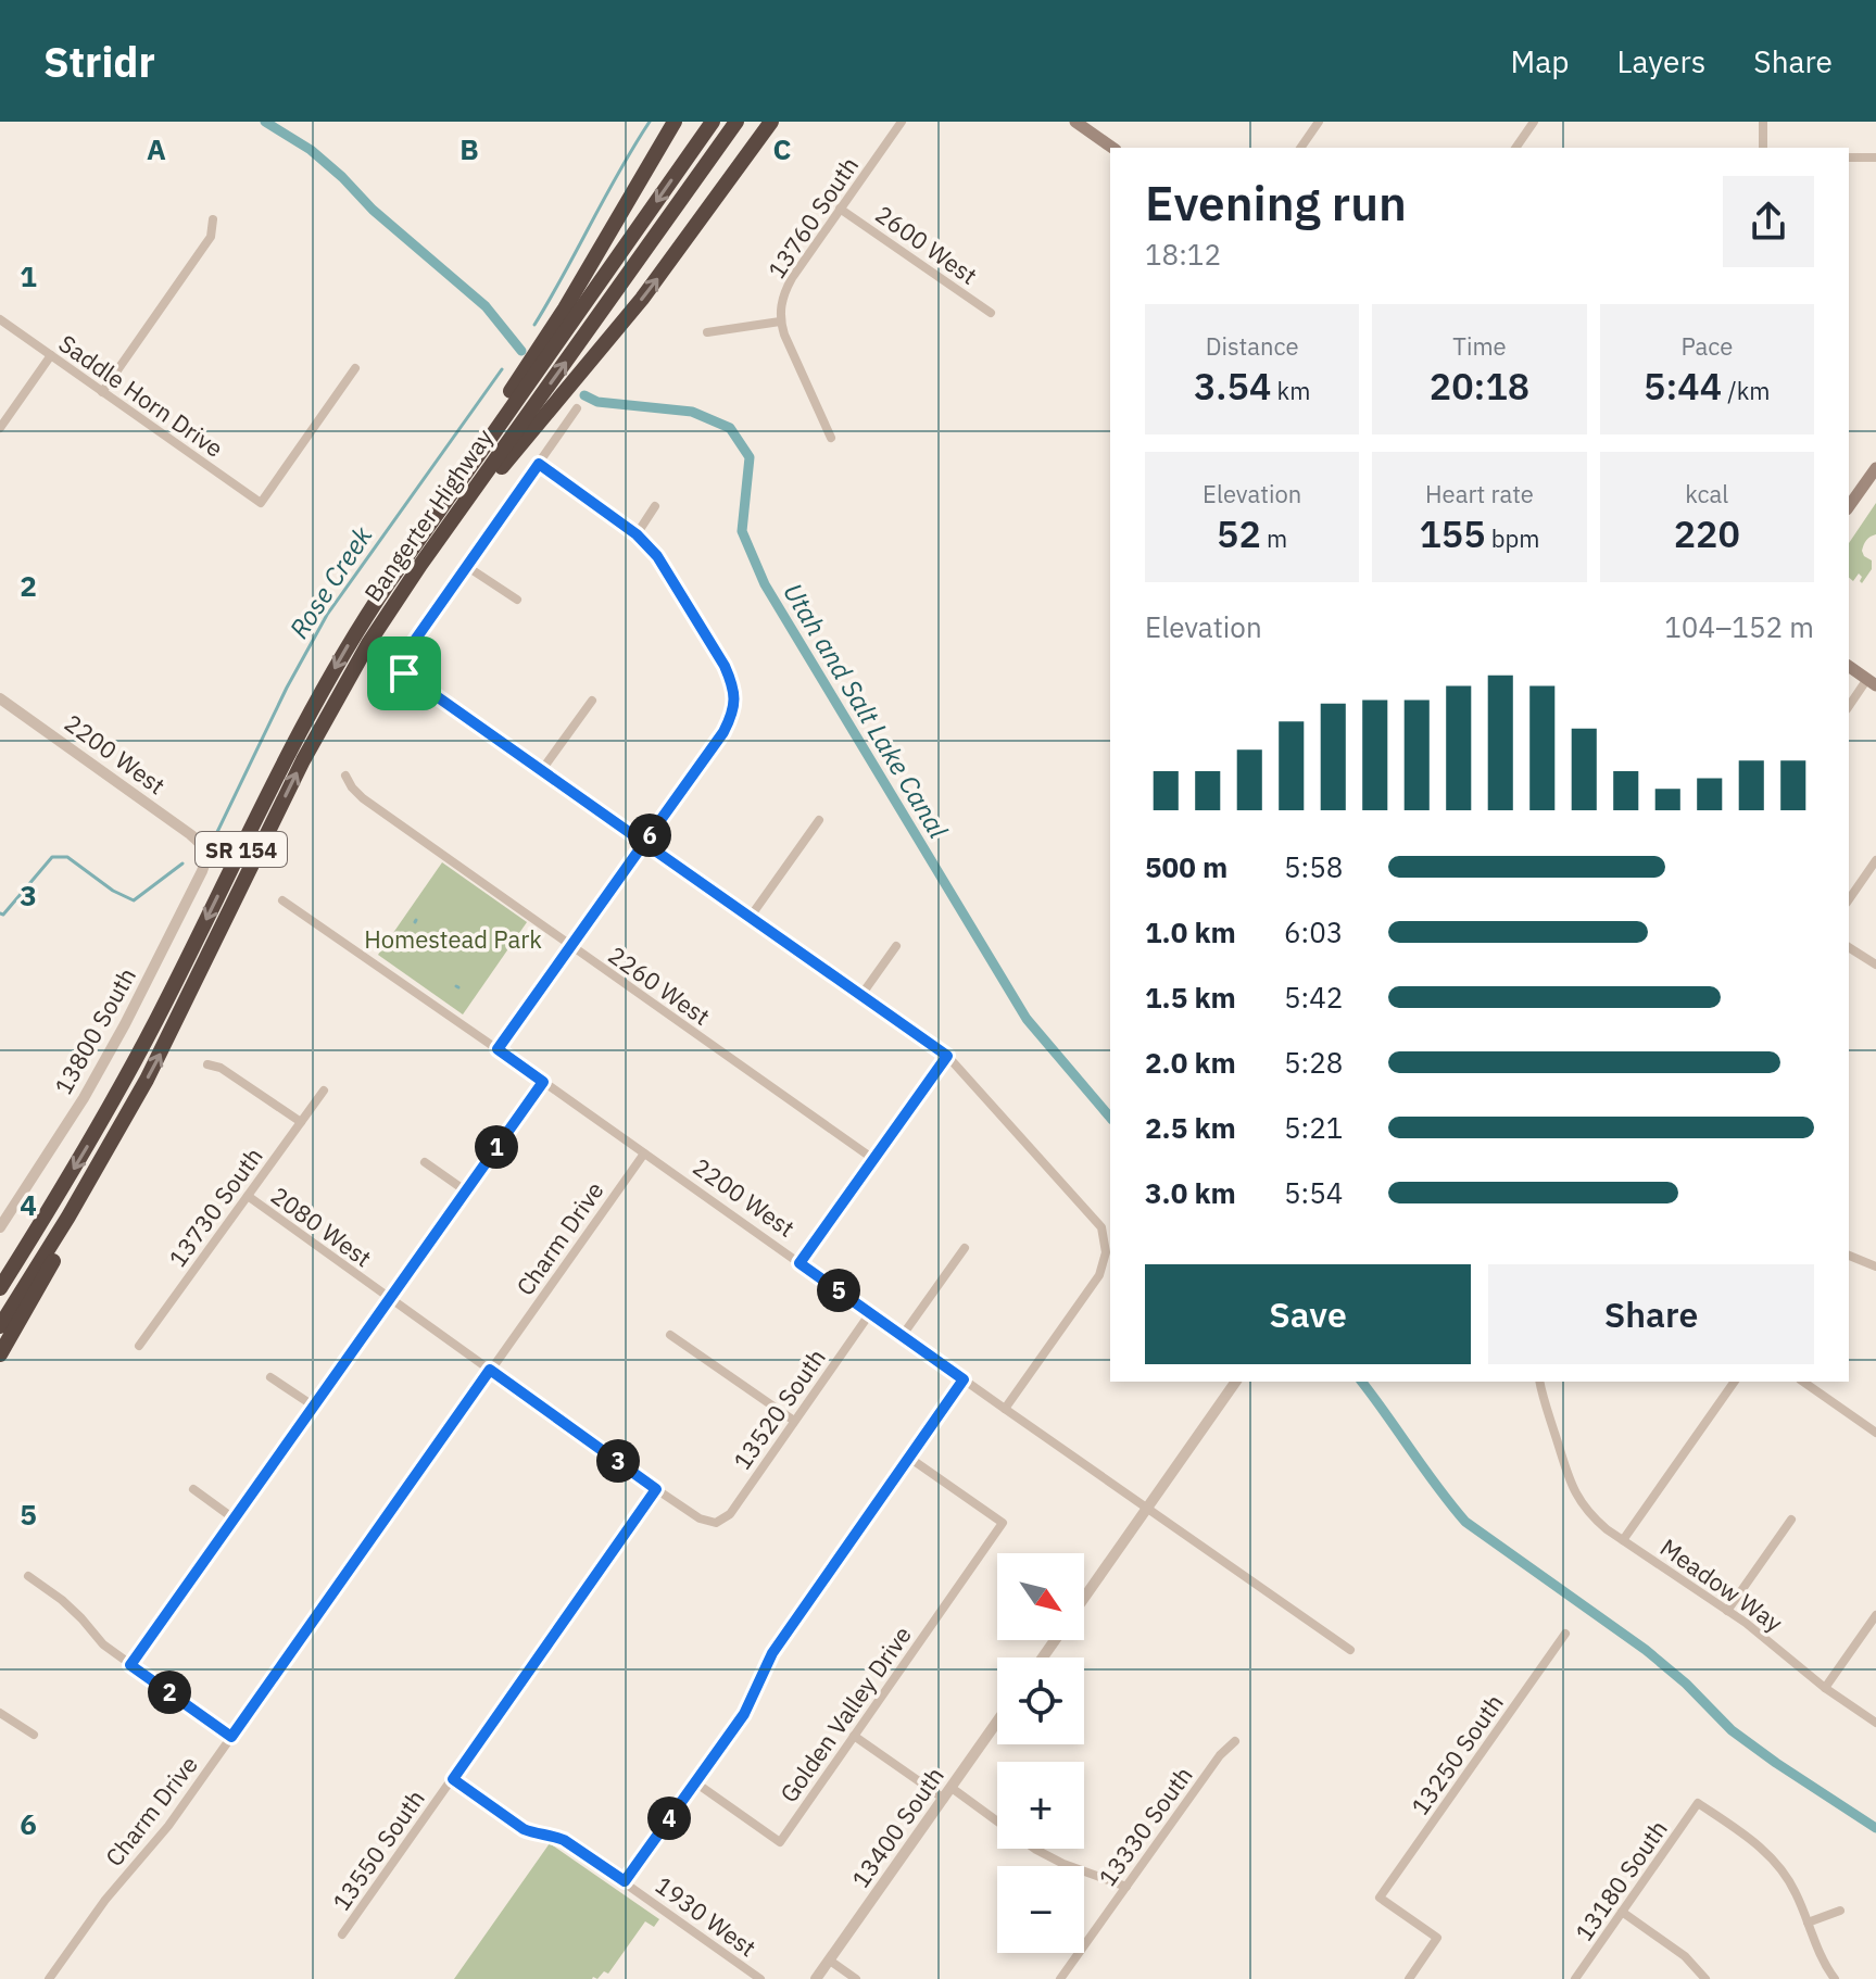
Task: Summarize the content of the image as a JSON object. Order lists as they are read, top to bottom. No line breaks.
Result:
{"streets":{"highway":["Bangerter Highway","SR 154"],"street":["13760 South","2600 West","Saddle Horn Drive","2200 West","2260 West","13800 South","13730 South","2080 West","Charm Drive","13520 South","Meadow Way","Golden Valley Drive","13250 South","13330 South","13400 South","13550 South","13180 South","1930 West"]},"crossings":[["13760 South","2600 West"],["2200 West","13800 South"],["2200 West","Charm Drive"],["2200 West","13520 South"],["13730 South","2080 West"],["2080 West","Charm Drive"],["2080 West","13520 South"],["2080 West","13550 South"],["13550 South","1930 West"]],"water":["Rose Creek","Utah and Salt Lake Canal"],"parks":["Homestead Park"],"north":"bottom right","page":{"header":"Stridr","nav":["Map","Layers","Share"],"heading":["Evening run","18:12"],"stats":[["Distance","3.54 km"],["Time","20:18"],["Pace","5:44 /km"],["Elevation","52 m"],["Heart rate","155 bpm"],["kcal","220"]],"chart":["Elevation","104–152 m"],"pins":["6","1","5","3","2","4"],"list":[{"name":"500 m","note":"5:58"},{"name":"1.0 km","note":"6:03"},{"name":"1.5 km","note":"5:42"},{"name":"2.0 km","note":"5:28"},{"name":"2.5 km","note":"5:21"},{"name":"3.0 km","note":"5:54"}],"buttons":["Save","Share"],"map_buttons":["+","−"]},"grid":{"columns":["A","B","C"],"rows":["1","2","3","4","5","6"]}}
